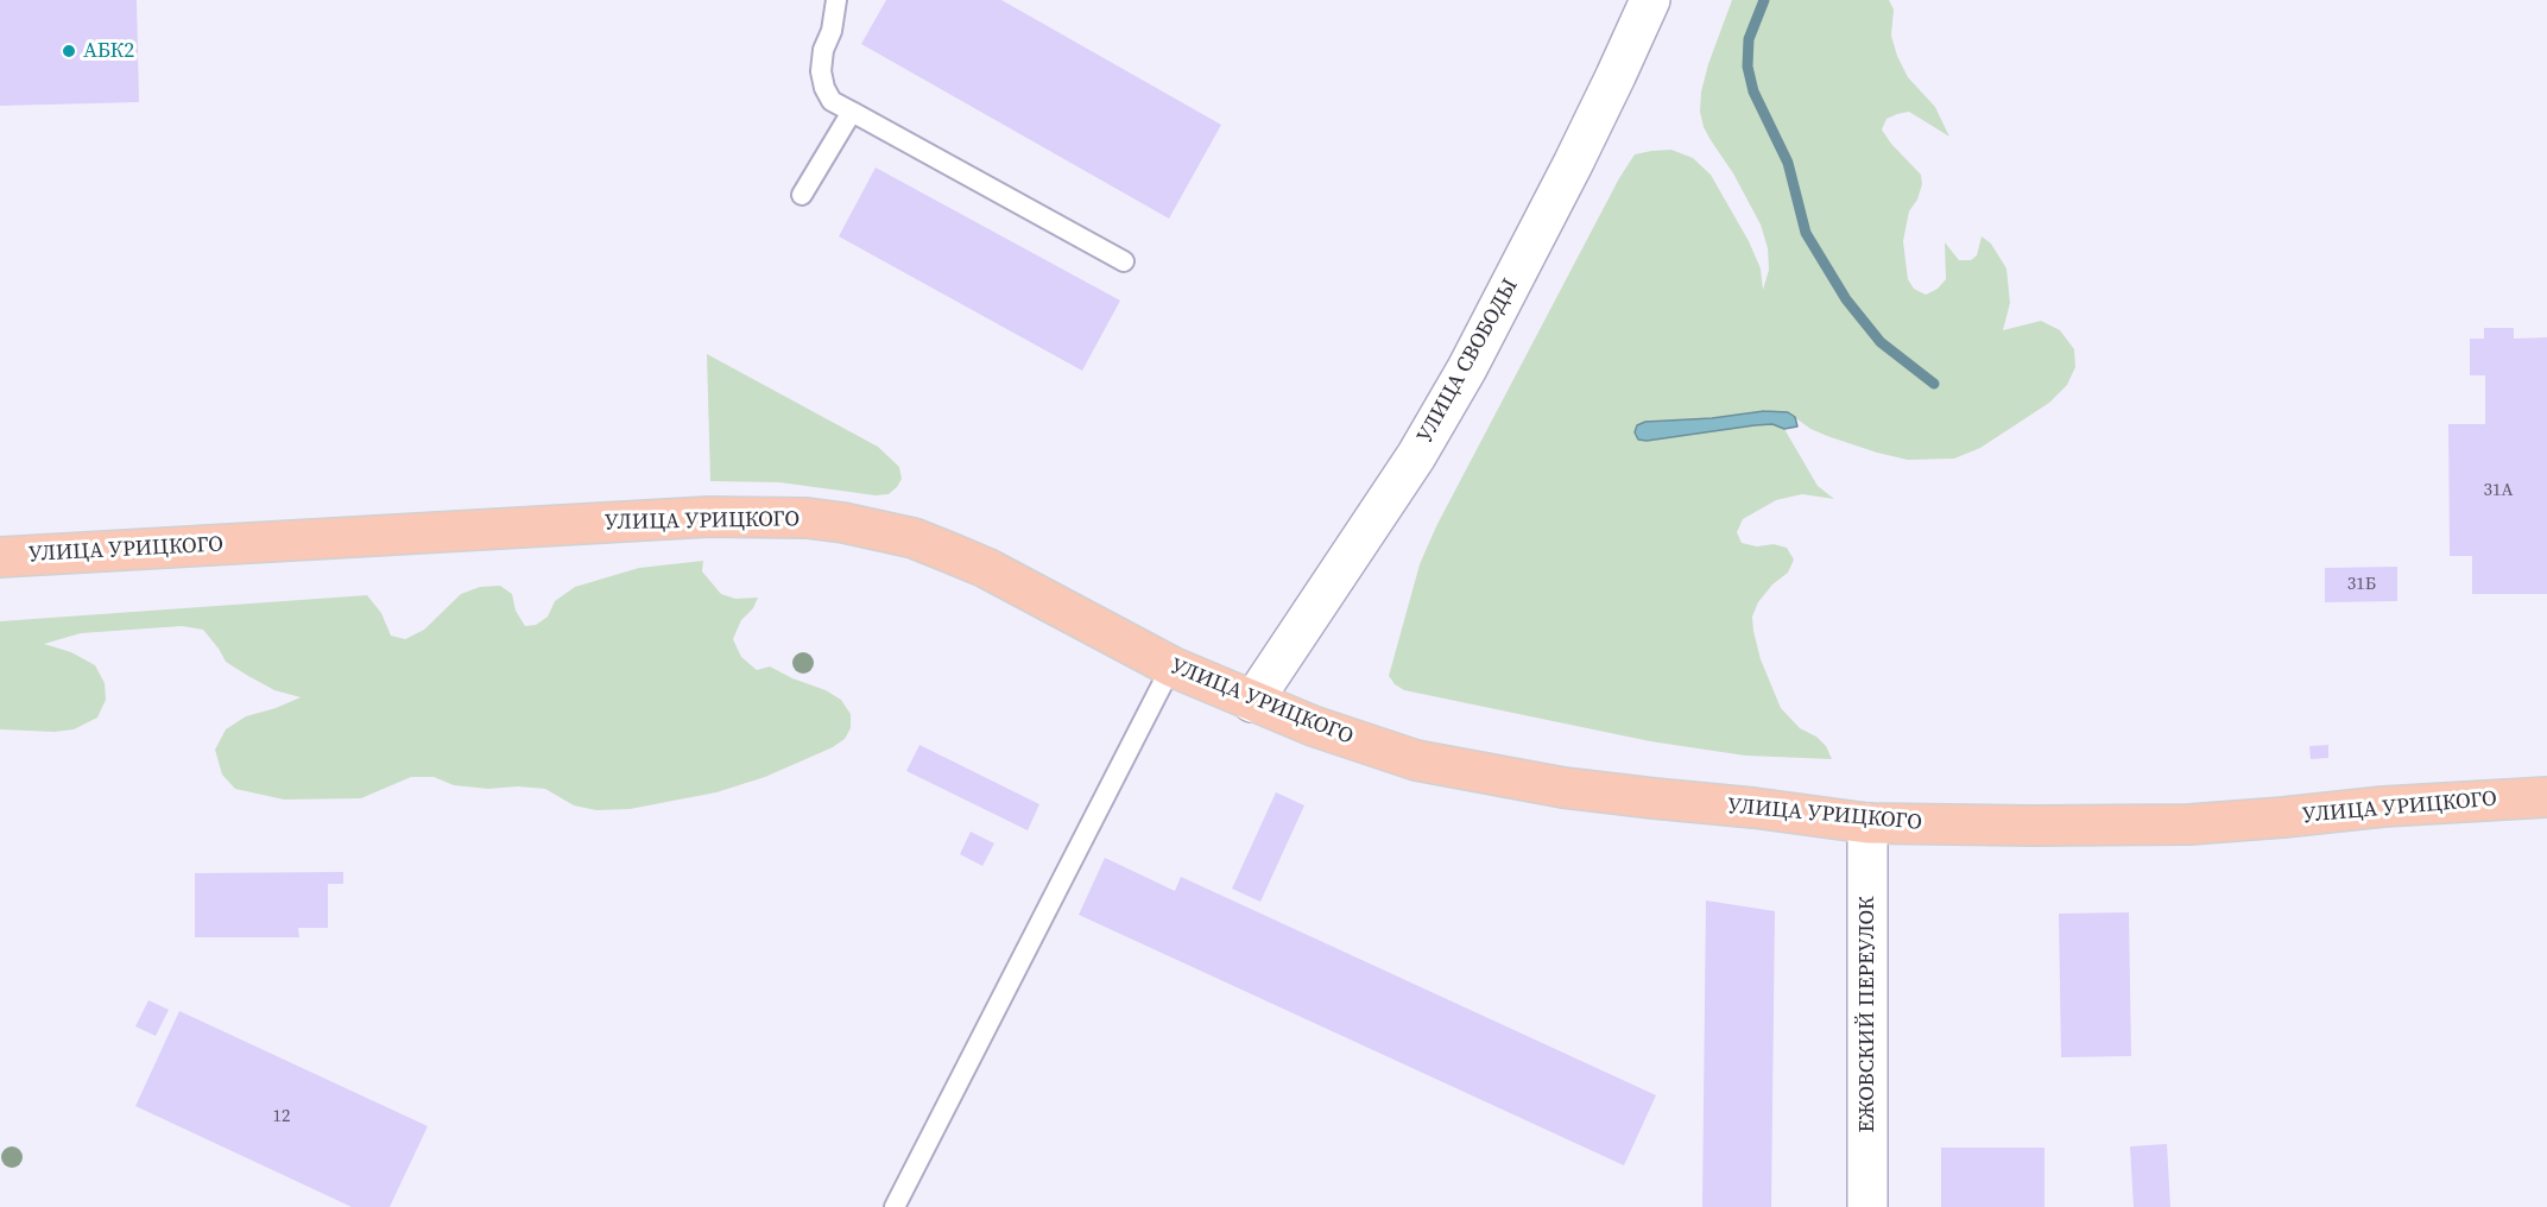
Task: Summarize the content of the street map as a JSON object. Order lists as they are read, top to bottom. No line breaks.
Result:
{"streets":{"main road":["УЛИЦА УРИЦКОГО"],"street":["УЛИЦА СВОБОДЫ","ЕЖОВСКИЙ ПЕРЕУЛОК"]},"crossings":[["УЛИЦА СВОБОДЫ","УЛИЦА УРИЦКОГО"],["УЛИЦА УРИЦКОГО","ЕЖОВСКИЙ ПЕРЕУЛОК"]],"places":["АБК2"],"house_numbers":["31А","31Б","12"]}
